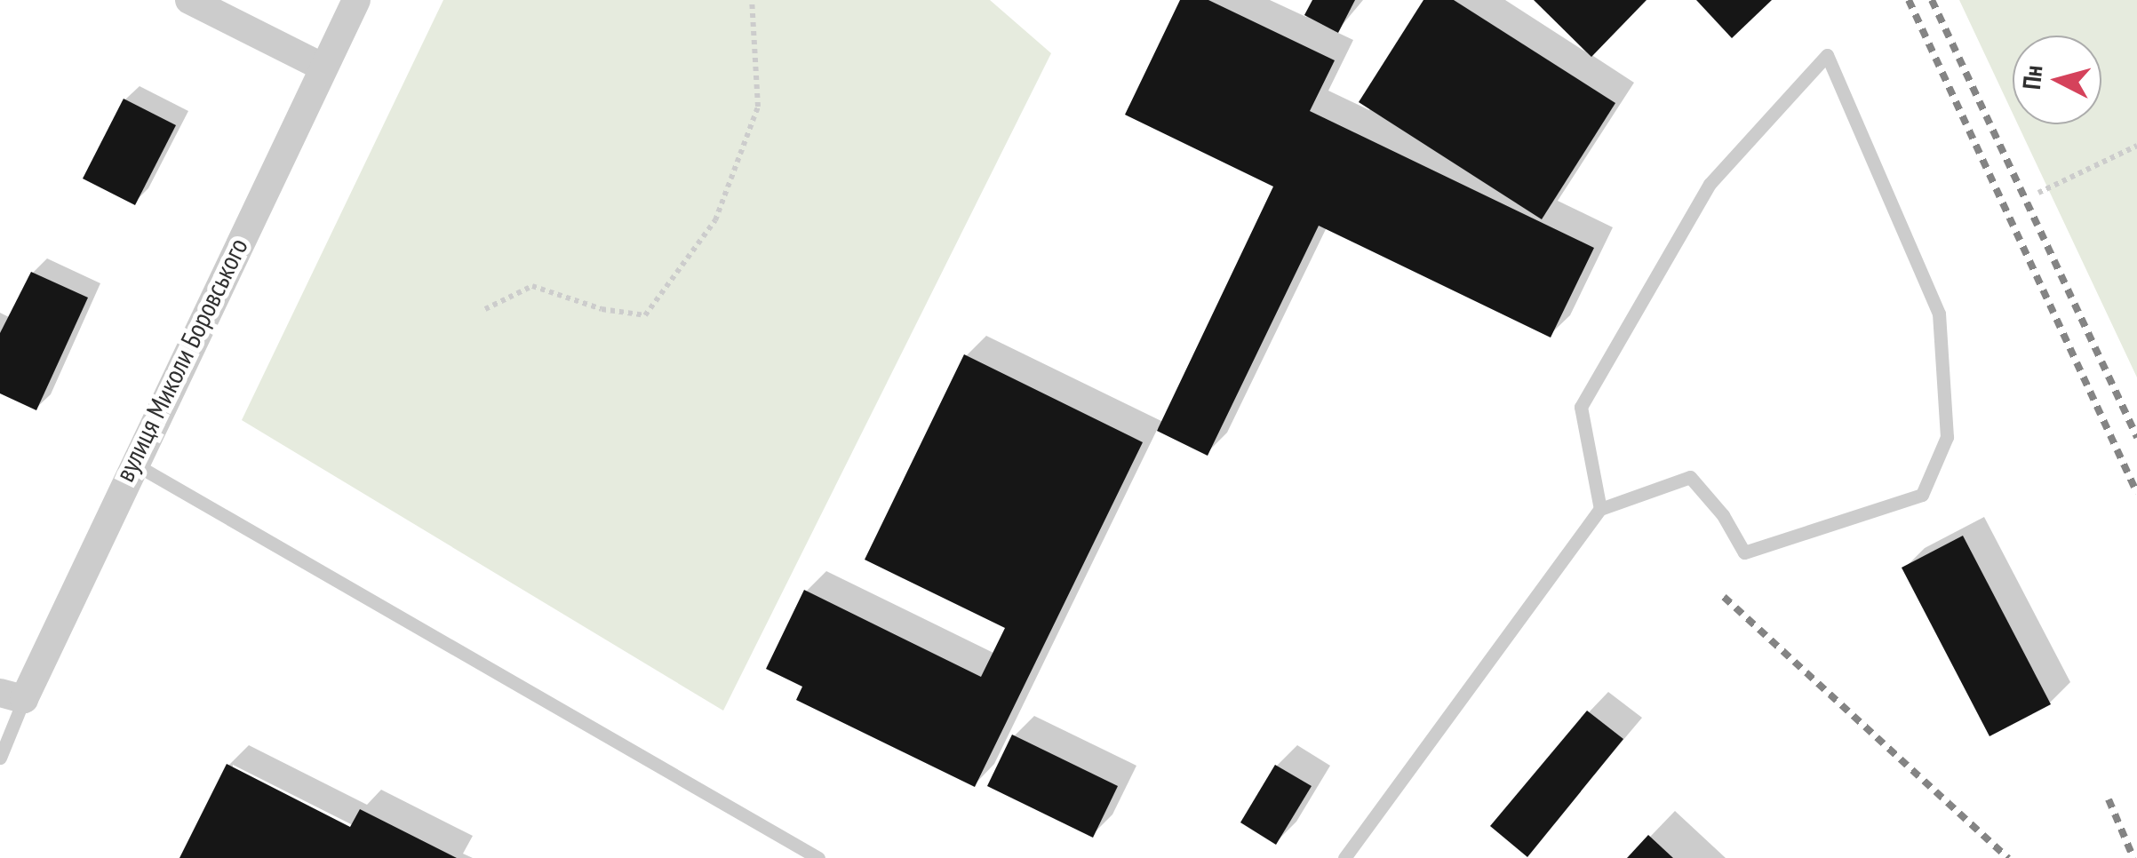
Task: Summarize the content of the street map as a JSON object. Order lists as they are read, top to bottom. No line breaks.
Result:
{"streets":{"street":["вулиця Миколи Боровського"]},"north":"left"}
